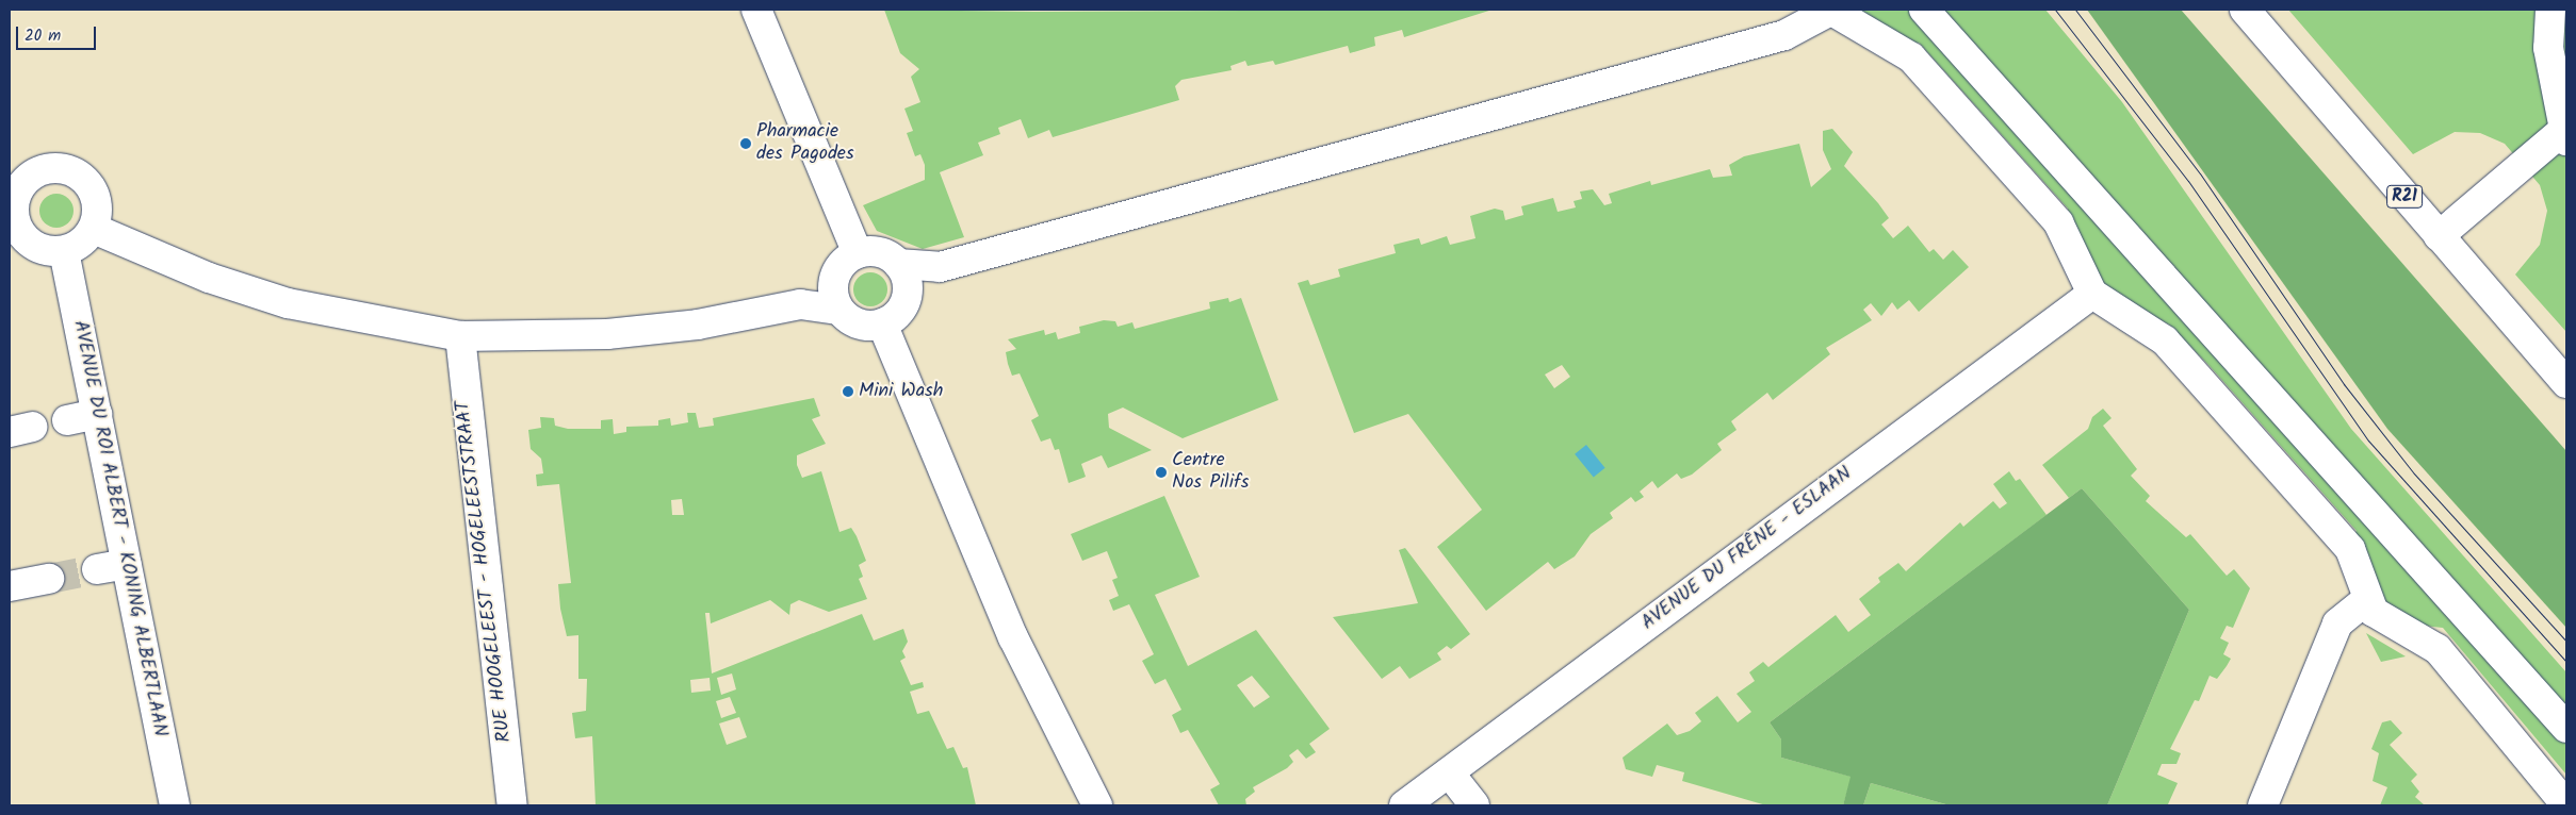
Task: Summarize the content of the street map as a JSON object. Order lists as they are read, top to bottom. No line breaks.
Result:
{"streets":{"street":["R21","AVENUE DU ROI ALBERT - KONING ALBERTLAAN","AVENUE DU FRÊNE - ESLAAN","RUE HOOGELEEST - HOGELEESTSTRAAT"]},"places":["Pharmacie des Pagodes","Mini Wash","Centre Nos Pilifs"],"scale_bar":"20 m"}
